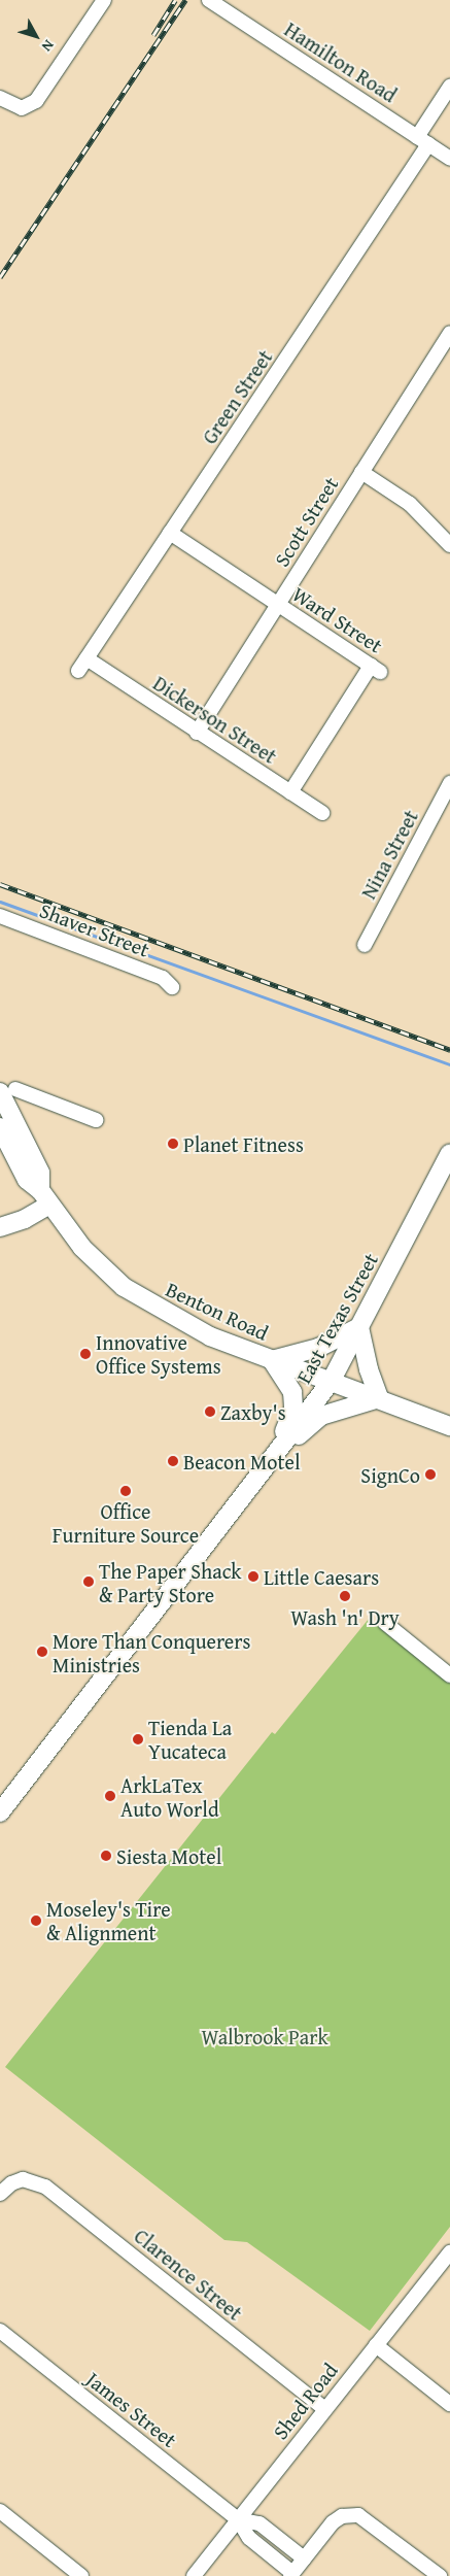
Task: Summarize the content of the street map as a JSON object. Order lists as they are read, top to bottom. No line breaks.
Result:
{"streets":{"main road":["Benton Road","East Texas Street"],"street":["Hamilton Road","Green Street","Scott Street","Ward Street","Dickerson Street","Nina Street","Shaver Street","Clarence Street","Shed Road","James Street"]},"crossings":[["Hamilton Road","Green Street"],["Green Street","Ward Street"],["Green Street","Dickerson Street"],["Scott Street","Ward Street"],["Scott Street","Dickerson Street"],["Ward Street","Dickerson Street"],["Benton Road","East Texas Street"],["Clarence Street","Shed Road"],["Shed Road","James Street"]],"parks":["Walbrook Park"],"places":["Planet Fitness","Innovative Office Systems","Zaxby's","Beacon Motel","SignCo","Office Furniture Source","Little Caesars","The Paper Shack & Party Store","Wash 'n' Dry","More Than Conquerers Ministries","Tienda La Yucateca","ArkLaTex Auto World","Siesta Motel","Moseley's Tire & Alignment"],"north":"bottom right"}
